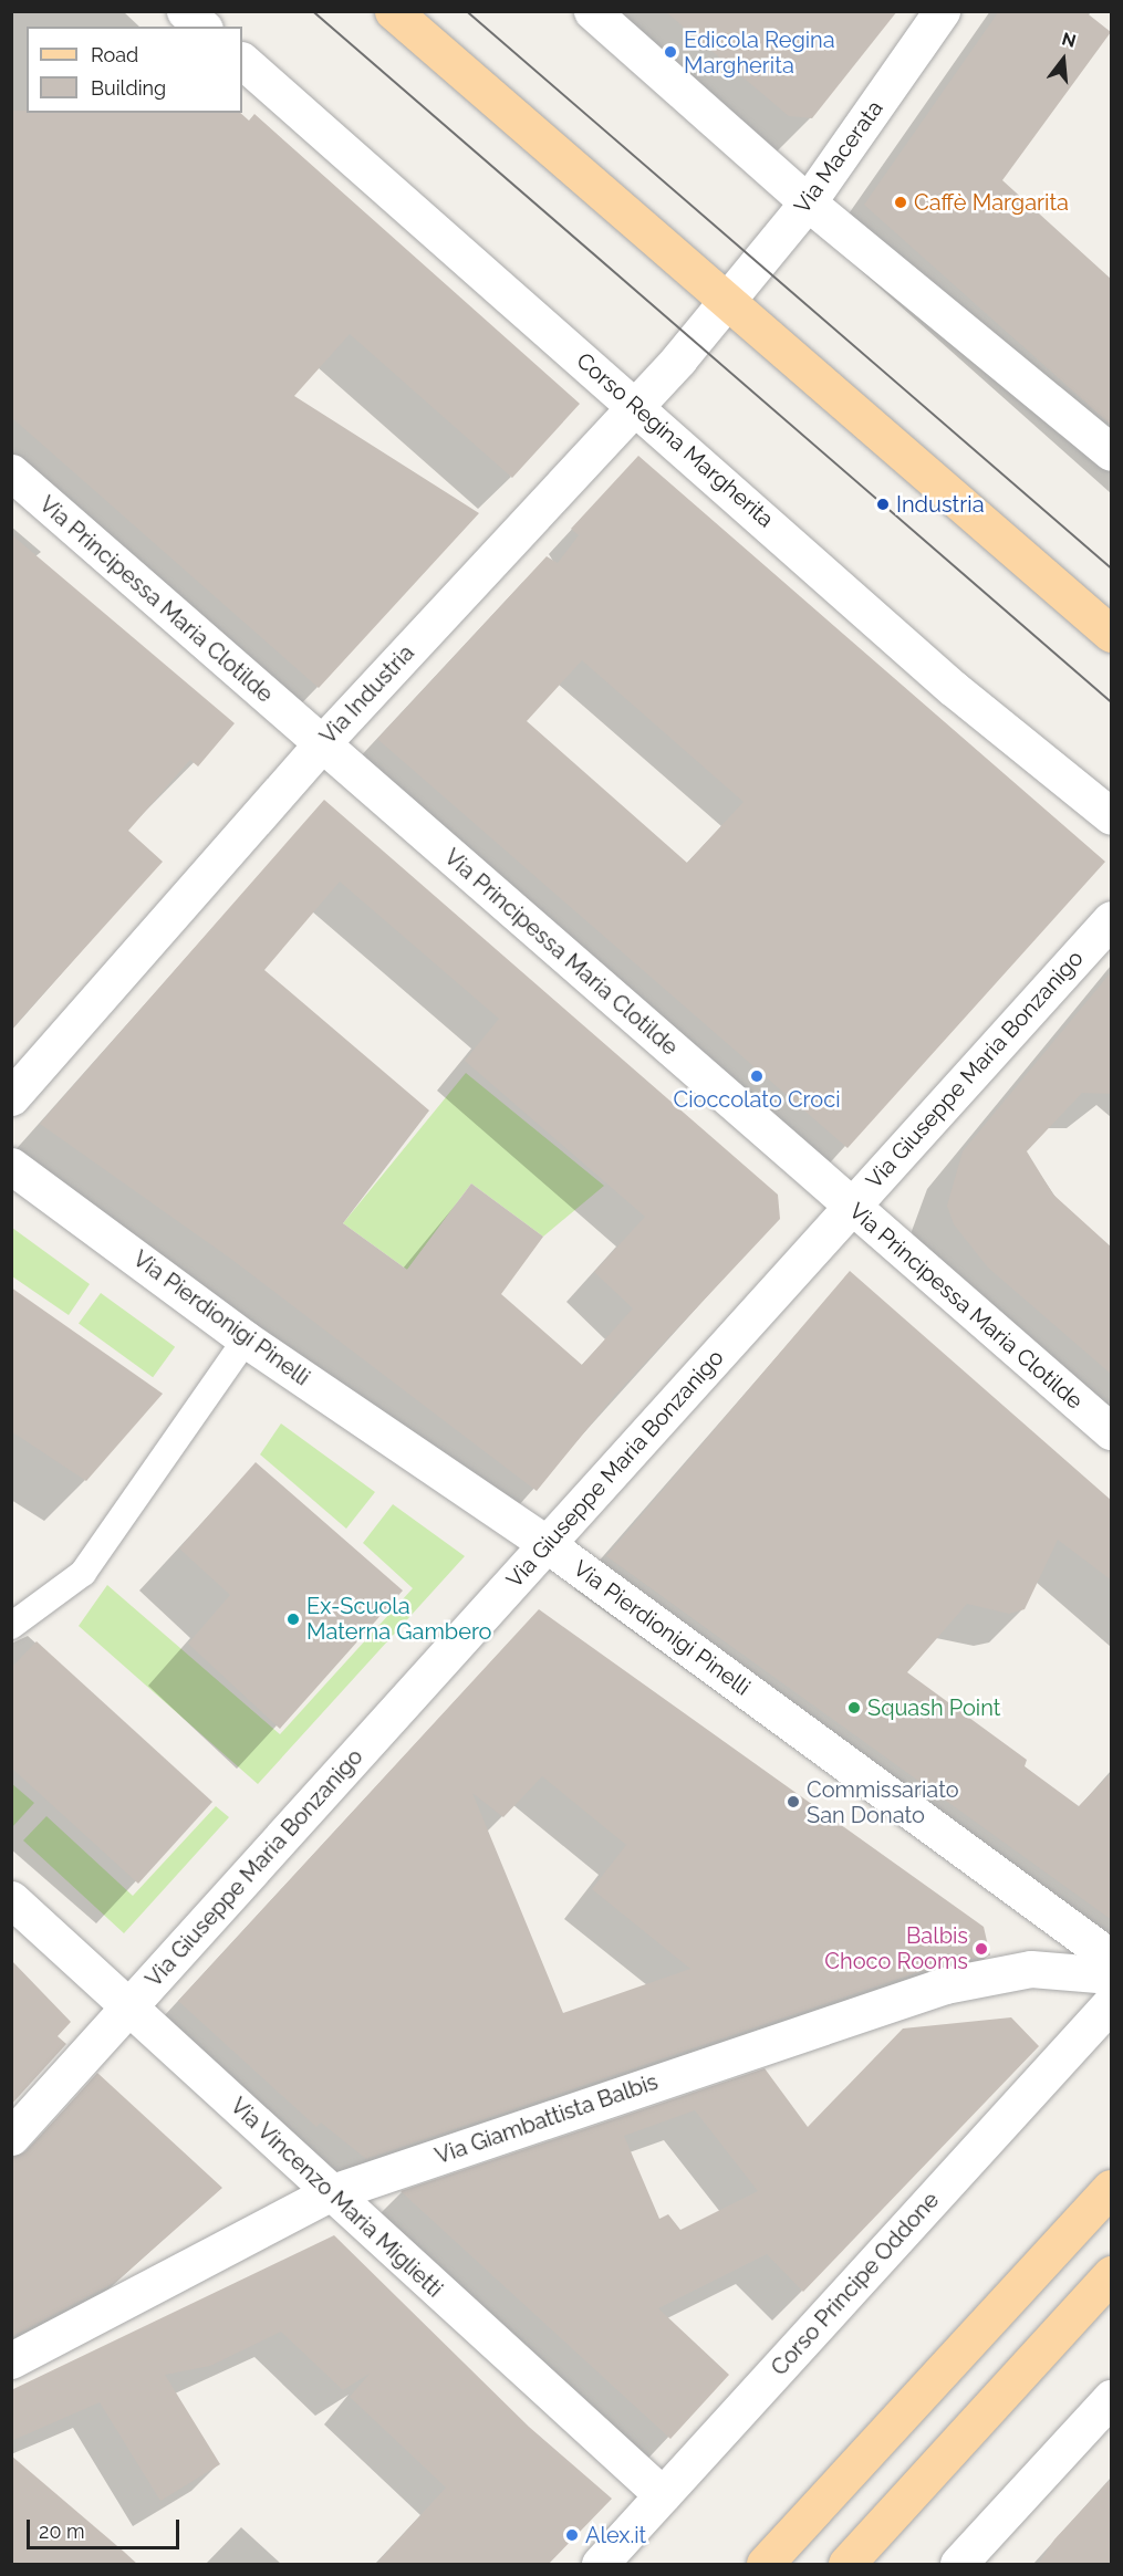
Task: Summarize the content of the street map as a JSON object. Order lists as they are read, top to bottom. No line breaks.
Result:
{"streets":{"street":["Via Macerata","Corso Regina Margherita","Via Principessa Maria Clotilde","Via Industria","Via Giuseppe Maria Bonzanigo","Via Pierdionigi Pinelli","Via Giambattista Balbis","Via Vincenzo Maria Miglietti","Corso Principe Oddone"]},"crossings":[["Via Macerata","Via Industria"],["Corso Regina Margherita","Via Industria"],["Via Principessa Maria Clotilde","Via Industria"],["Via Principessa Maria Clotilde","Via Giuseppe Maria Bonzanigo"],["Via Giuseppe Maria Bonzanigo","Via Pierdionigi Pinelli"],["Via Giuseppe Maria Bonzanigo","Via Vincenzo Maria Miglietti"],["Via Giambattista Balbis","Via Vincenzo Maria Miglietti"],["Via Vincenzo Maria Miglietti","Corso Principe Oddone"]],"places":["Edicola Regina Margherita","Caffè Margarita","Industria","Cioccolato Croci","Ex-Scuola Materna Gambero","Squash Point","Commissariato San Donato","Balbis Choco Rooms","Alex.it"],"legend":["Road","Building"],"scale_bar":"20 m","north":"top"}
